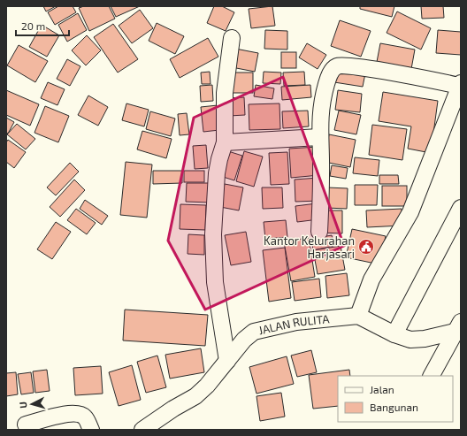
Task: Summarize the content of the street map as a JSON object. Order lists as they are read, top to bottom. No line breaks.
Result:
{"streets":{"street":["JALAN RULITA"]},"places":{"public building":["Kantor Kelurahan Harjasari"]},"legend":["Jalan","Bangunan"],"scale_bar":"20 m","north":"left"}
